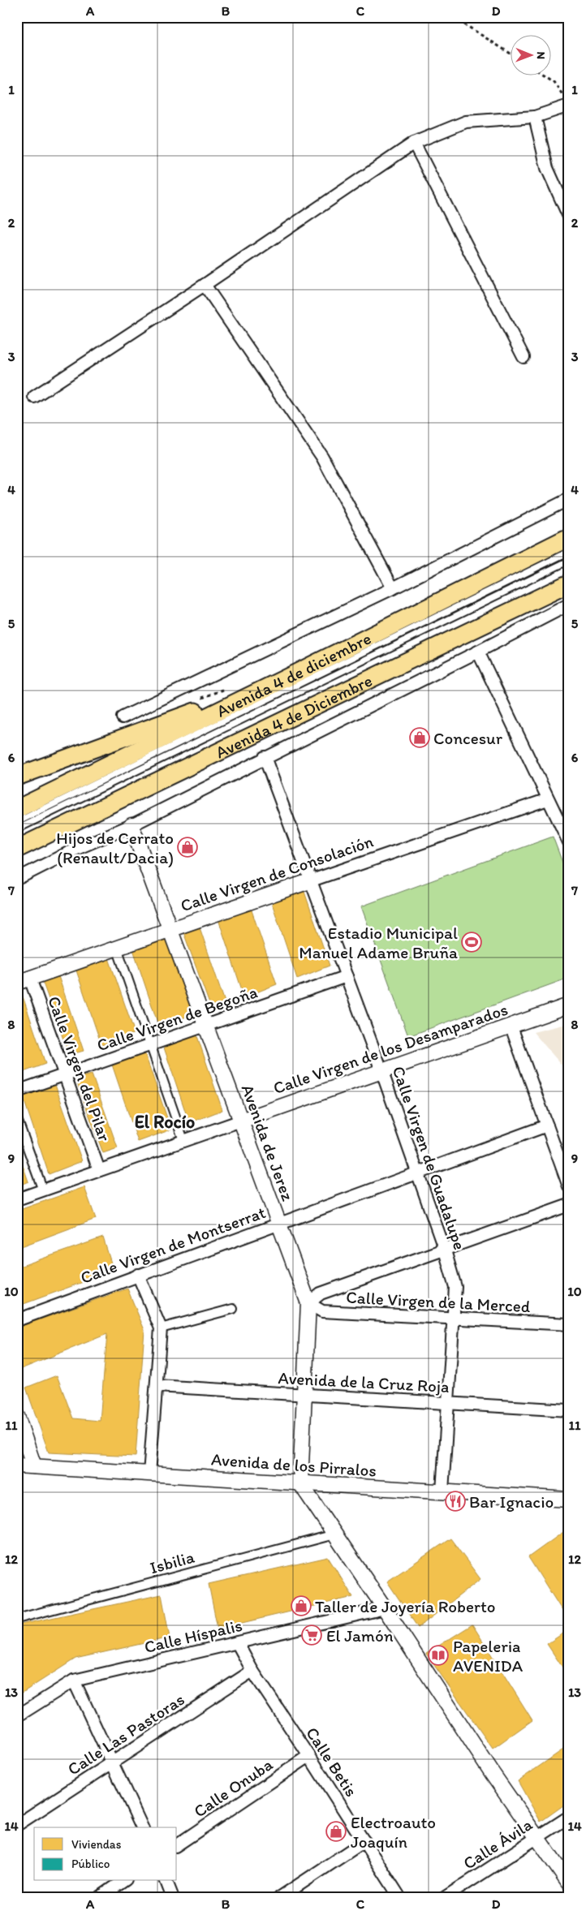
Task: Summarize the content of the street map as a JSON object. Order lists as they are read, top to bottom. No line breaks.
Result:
{"streets":{"main road":["Avenida 4 de diciembre","Avenida 4 de Diciembre"],"street":["Calle Virgen de Consolación","Calle Virgen de Begoña","Calle Virgen de los Desamparados","Calle Virgen del Pilar","Avenida de Jerez","Calle Virgen de Guadalupe","Calle Virgen de Montserrat","Calle Virgen de la Merced","Avenida de la Cruz Roja","Avenida de los Pirralos","Isbilia","Calle Híspalis","Calle Las Pastoras","Calle Betis","Calle Onuba","Calle Ávila"]},"crossings":[["Calle Virgen de Consolación","Calle Virgen del Pilar"],["Calle Virgen de Consolación","Avenida de Jerez"],["Calle Virgen de Consolación","Calle Virgen de Guadalupe"],["Calle Virgen de Begoña","Calle Virgen del Pilar"],["Calle Virgen de Begoña","Avenida de Jerez"],["Calle Virgen de Begoña","Calle Virgen de Guadalupe"],["Calle Virgen de los Desamparados","Calle Virgen del Pilar"],["Calle Virgen de los Desamparados","Avenida de Jerez"],["Calle Virgen de los Desamparados","Calle Virgen de Guadalupe"],["Avenida de Jerez","Calle Virgen de Montserrat"],["Avenida de Jerez","Calle Virgen de la Merced"],["Avenida de Jerez","Avenida de la Cruz Roja"],["Avenida de Jerez","Avenida de los Pirralos"],["Calle Virgen de Guadalupe","Calle Virgen de Montserrat"],["Calle Virgen de Guadalupe","Calle Virgen de la Merced"],["Calle Virgen de Guadalupe","Avenida de la Cruz Roja"],["Calle Virgen de Guadalupe","Avenida de los Pirralos"],["Calle Híspalis","Calle Betis"],["Calle Las Pastoras","Calle Betis"],["Calle Betis","Calle Onuba"]],"districts":["El Rocío"],"places":{"shop":["Concesur","Hijos de Cerrato (Renault/Dacia)","Taller de Joyería Roberto","Electroauto Joaquín"],"sports":["Estadio Municipal Manuel Adame Bruña"],"restaurant":["Bar Ignacio"],"supermarket":["El Jamón"],"library":["Papeleria AVENIDA"]},"legend":["Viviendas","Público"],"north":"right","grid":{"columns":["A","B","C","D"],"rows":["1","2","3","4","5","6","7","8","9","10","11","12","13","14"]}}
